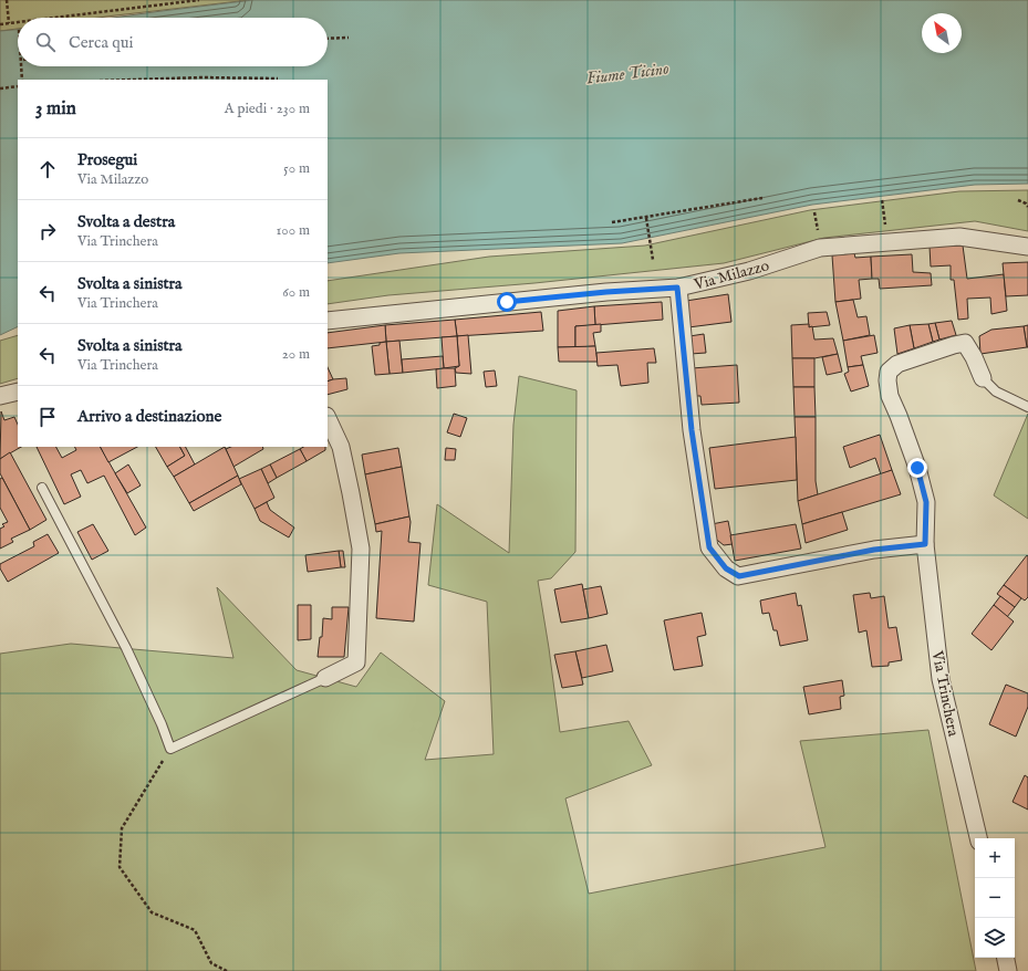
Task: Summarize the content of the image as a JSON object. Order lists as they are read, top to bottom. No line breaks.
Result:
{"streets":{"street":["Via Milazzo","Via Trinchera"]},"water":["Fiume Ticino"],"north":"top left","page":{"search":"Cerca qui","heading":["3 min","A piedi · 230 m"],"list":[["Prosegui","Via Milazzo","50 m"],["Svolta a destra","Via Trinchera","100 m"],["Svolta a sinistra","Via Trinchera","60 m"],["Svolta a sinistra","Via Trinchera","20 m"],"Arrivo a destinazione"],"map_buttons":["+","−"]}}
